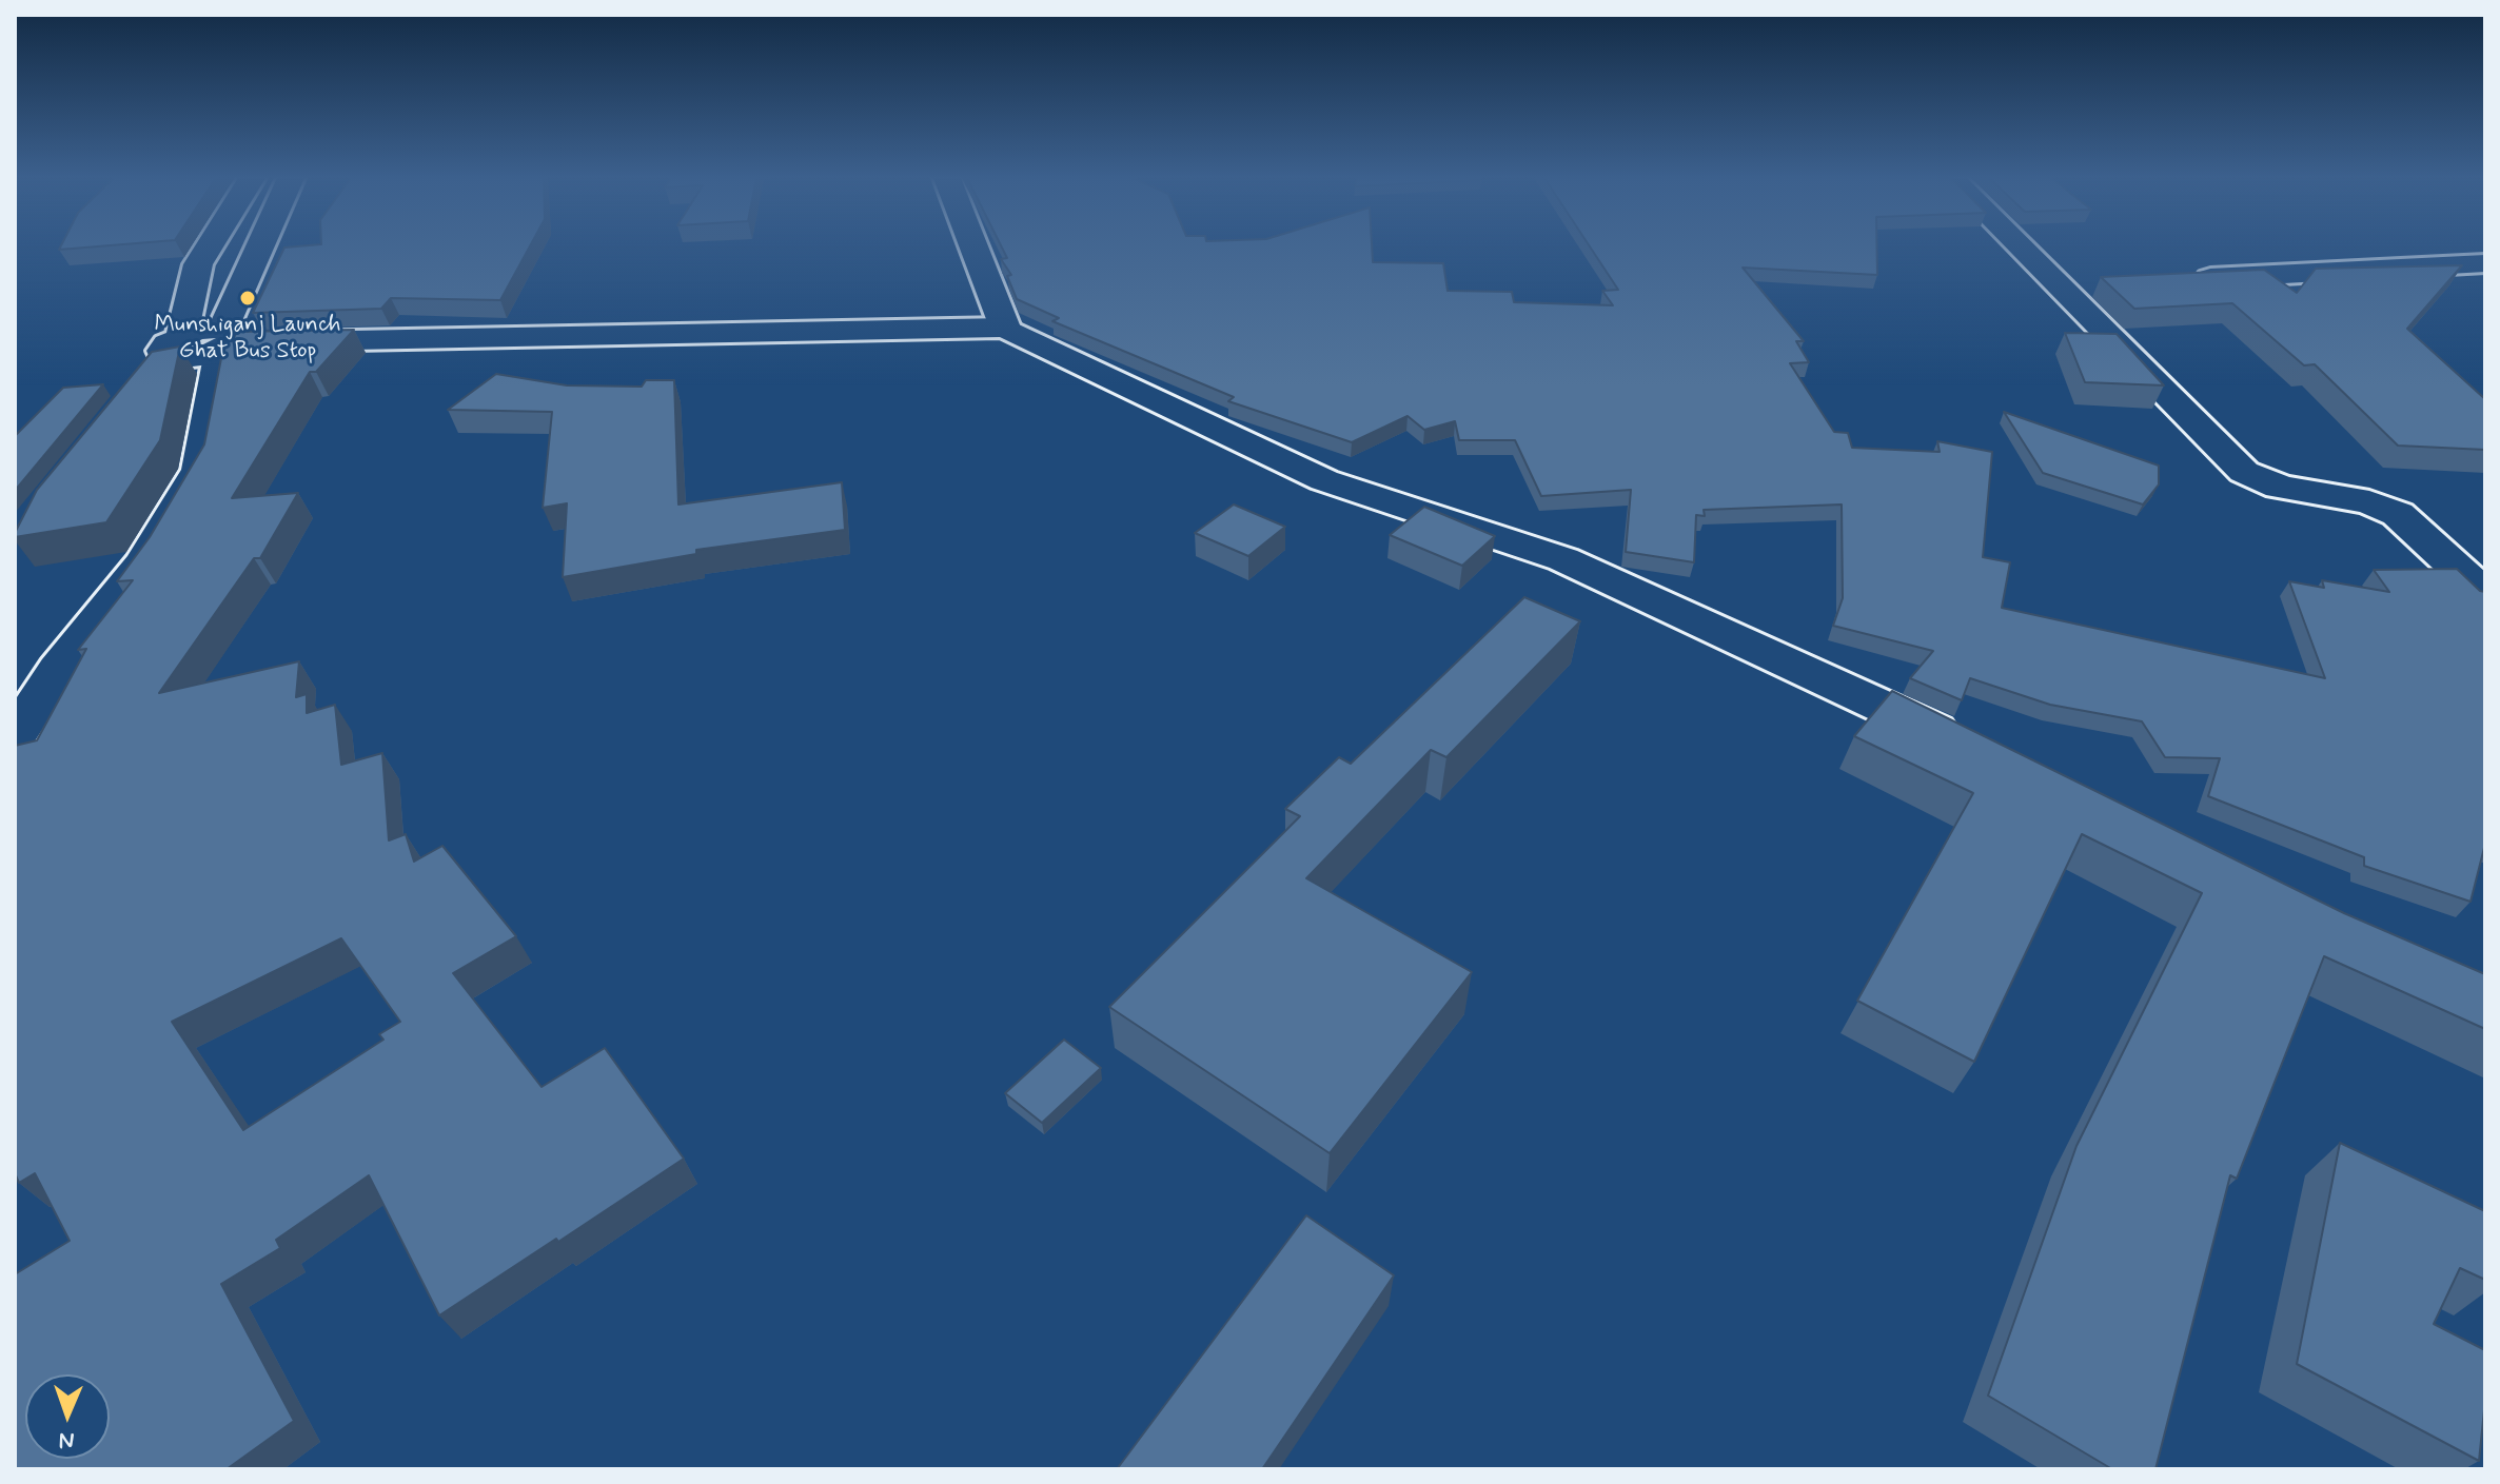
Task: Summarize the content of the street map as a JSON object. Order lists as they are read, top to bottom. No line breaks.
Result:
{"places":["Munshiganj Launch Ghat Bus Stop"],"north":"bottom"}
